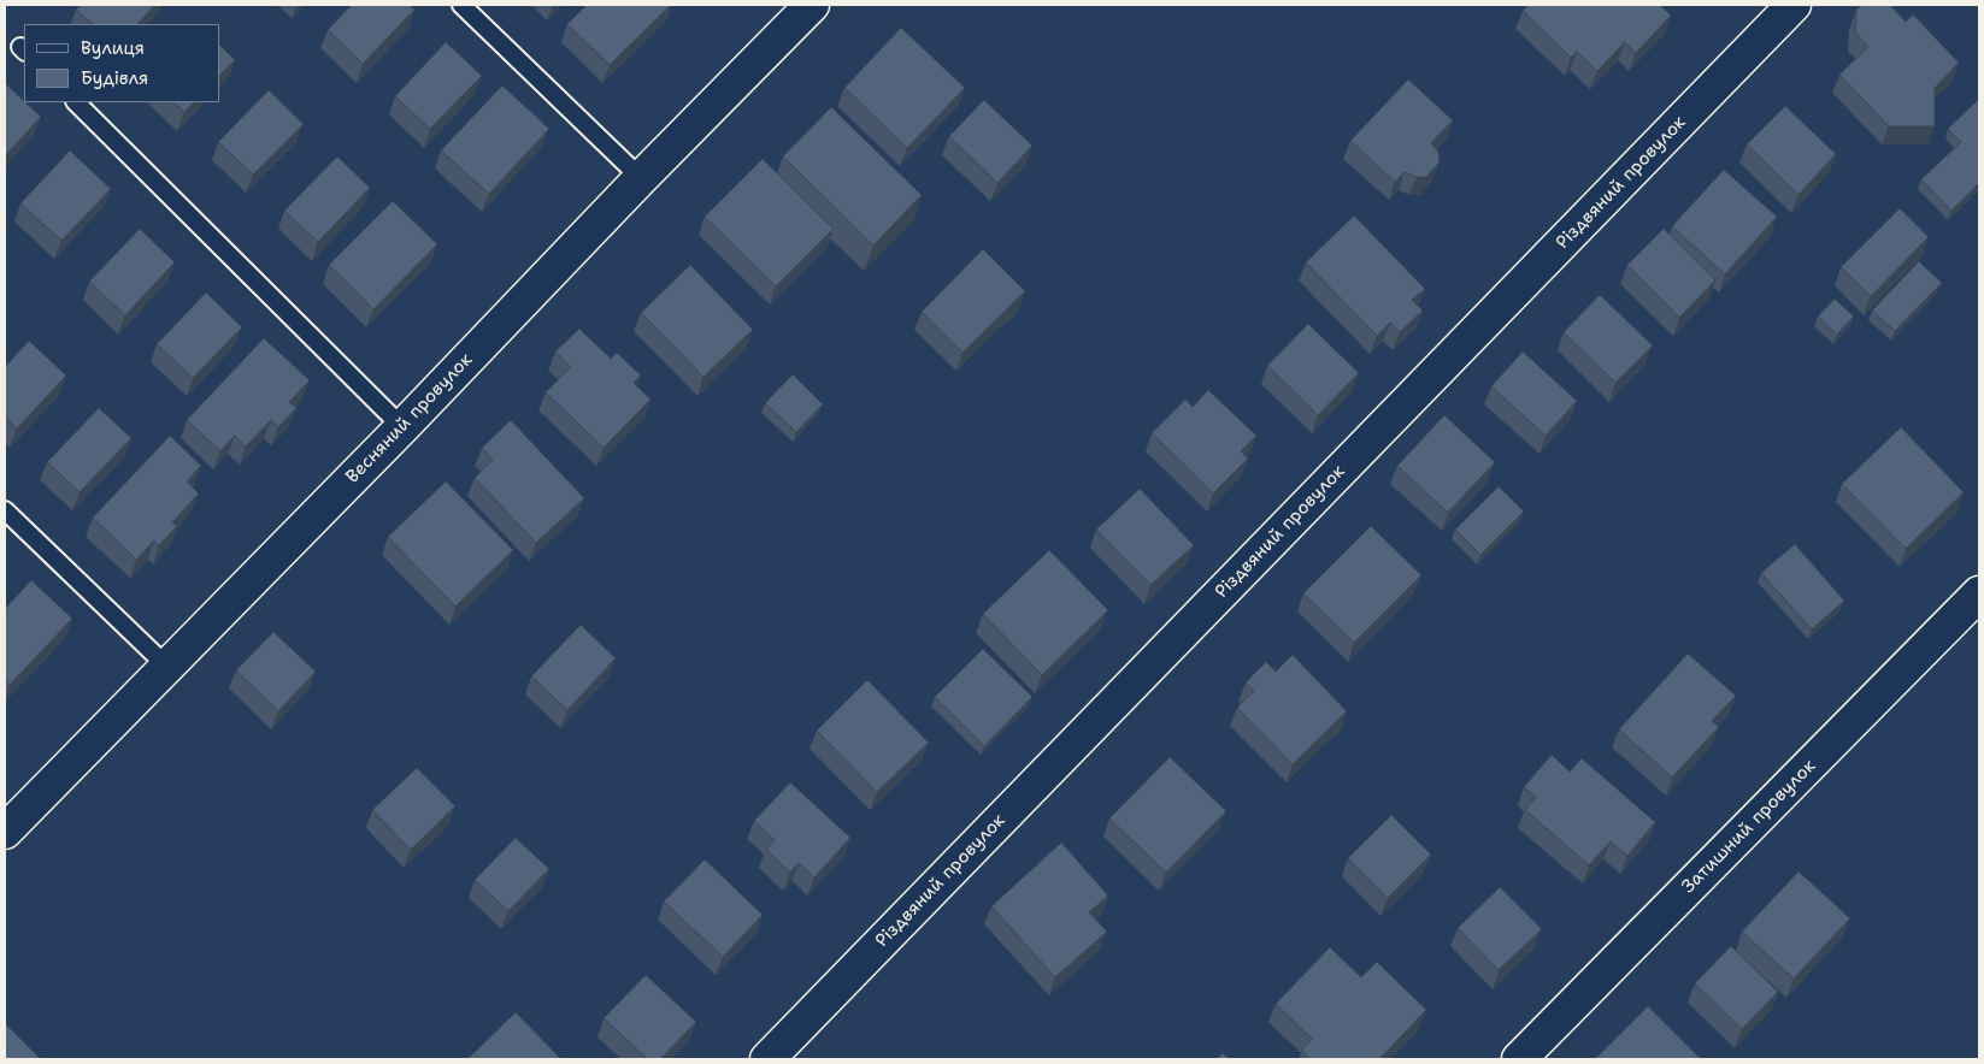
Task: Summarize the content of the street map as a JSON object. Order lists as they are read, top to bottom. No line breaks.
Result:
{"streets":{"street":["Різдвяний провулок","Весняний провулок","Затишний провулок"]},"legend":["Вулиця","Будівля"]}
